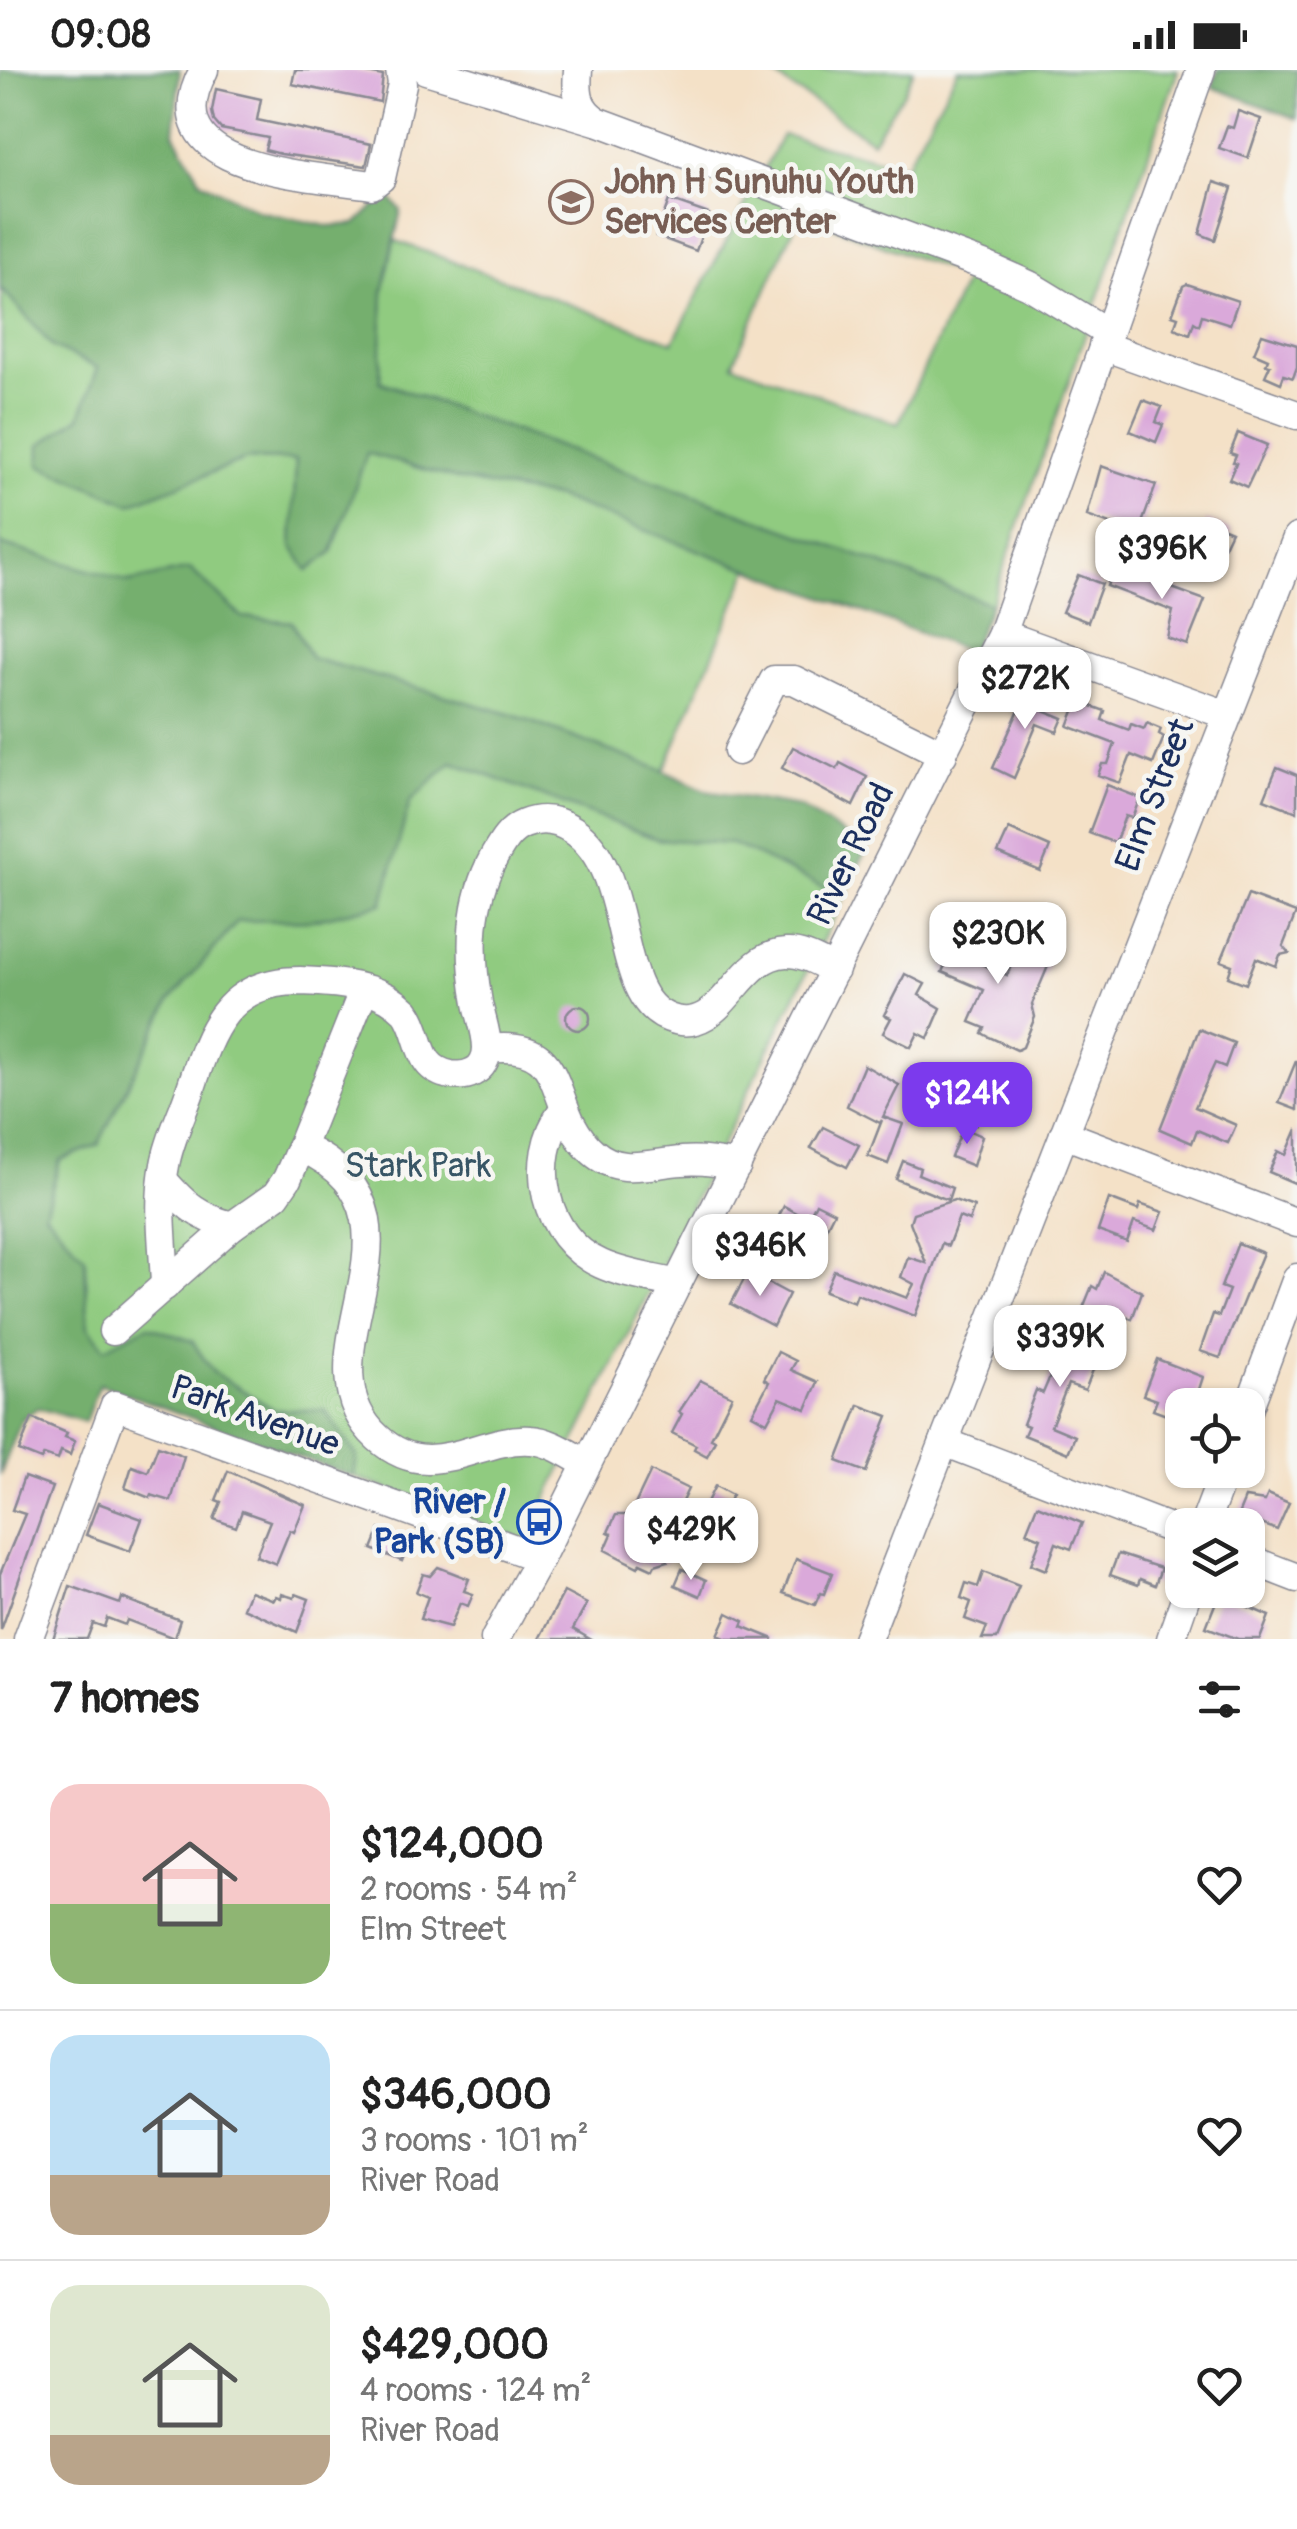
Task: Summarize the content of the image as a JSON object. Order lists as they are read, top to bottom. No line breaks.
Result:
{"streets":{"street":["Elm Street","River Road","Park Avenue"]},"crossings":[["River Road","Park Avenue"]],"parks":["Stark Park"],"places":{"school or university":["John H Sunuhu Youth Services Center"],"bus stop":["River / Park (SB)"]},"page":{"status":"09:08","price":["$396K","$272K","$230K","$124K","$346K","$339K","$429K"],"heading":"7 homes","list":[{"name":"$124,000","note":"2 rooms · 54 m² · Elm Street"},{"name":"$346,000","note":"3 rooms · 101 m² · River Road"},{"name":"$429,000","note":"4 rooms · 124 m² · River Road"}]}}
